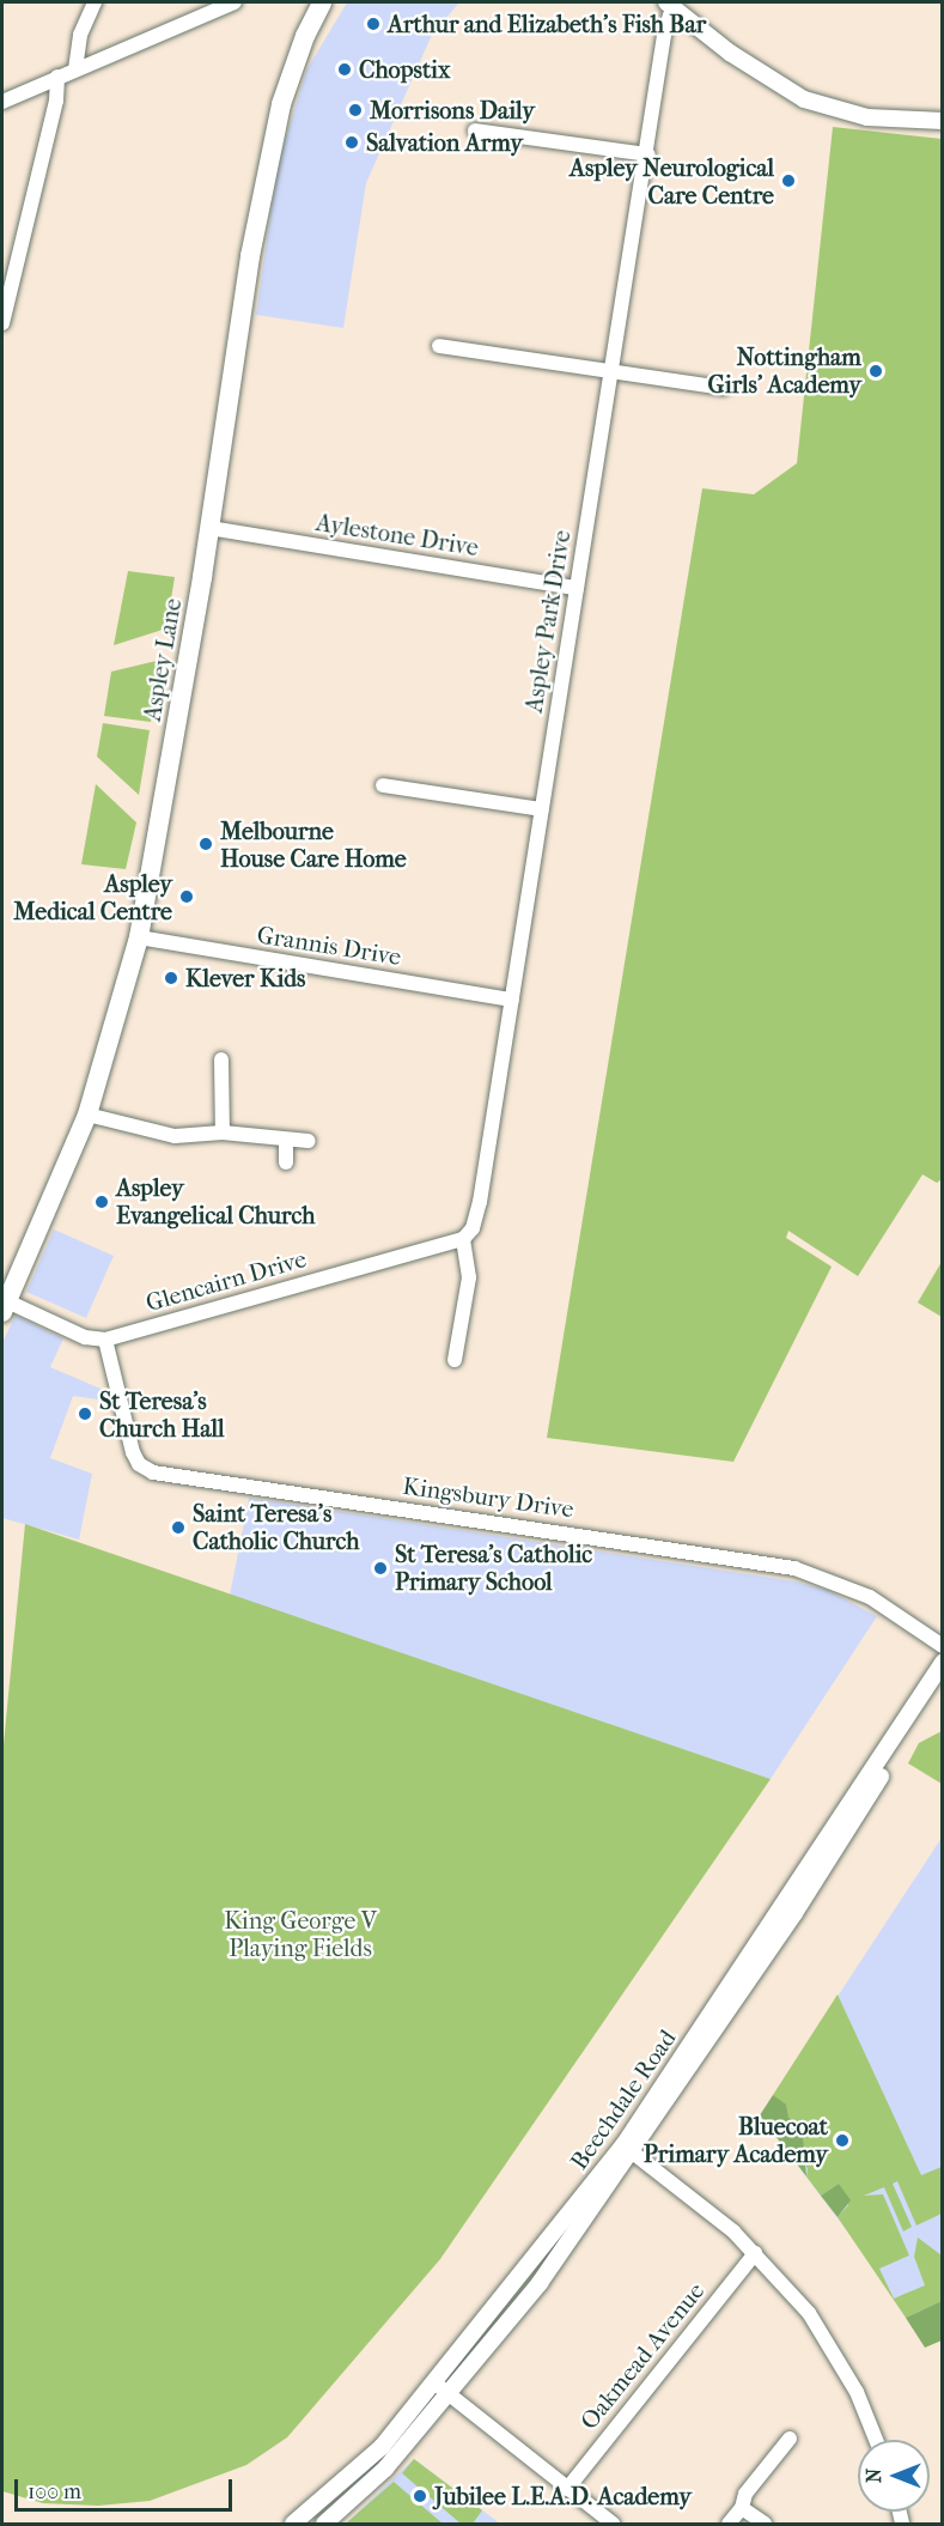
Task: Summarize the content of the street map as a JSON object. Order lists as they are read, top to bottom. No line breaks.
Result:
{"streets":{"main road":["Aspley Lane"],"street":["Aylestone Drive","Aspley Park Drive","Grannis Drive","Glencairn Drive","Kingsbury Drive","Beechdale Road","Oakmead Avenue"]},"crossings":[["Aylestone Drive","Aspley Park Drive"],["Aylestone Drive","Aspley Lane"],["Aspley Park Drive","Grannis Drive"],["Aspley Park Drive","Glencairn Drive"],["Aspley Lane","Grannis Drive"],["Glencairn Drive","Kingsbury Drive"]],"parks":["King George V Playing Fields"],"places":["Arthur and Elizabeth's Fish Bar","Chopstix","Morrisons Daily","Salvation Army","Aspley Neurological Care Centre","Nottingham Girls' Academy","Melbourne House Care Home","Aspley Medical Centre","Klever Kids","Aspley Evangelical Church","St Teresa's Church Hall","Saint Teresa's Catholic Church","St Teresa's Catholic Primary School","Bluecoat Primary Academy","Jubilee L.E.A.D. Academy"],"scale_bar":"100 m","north":"left"}
